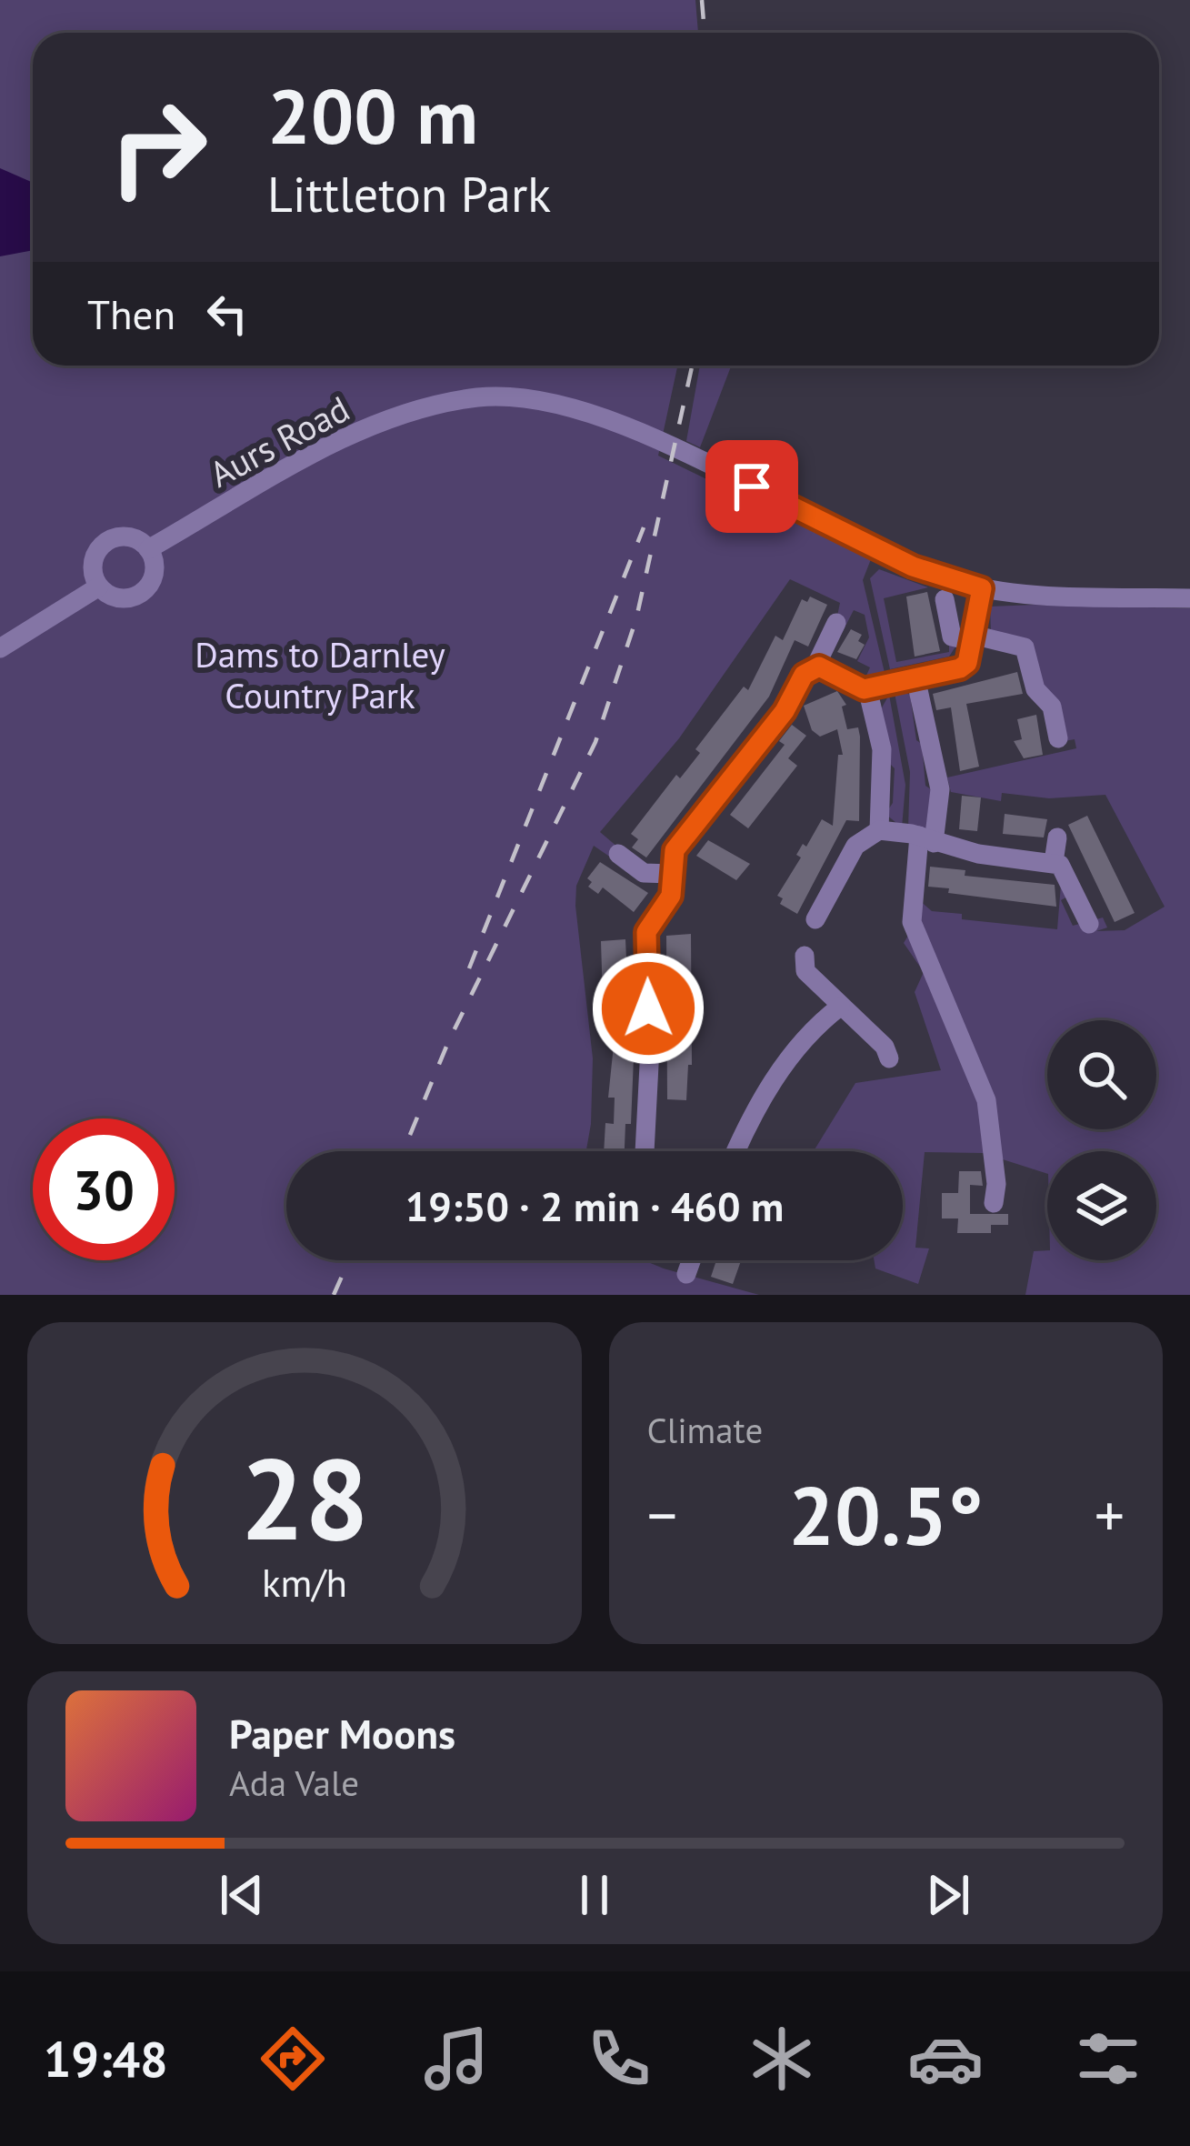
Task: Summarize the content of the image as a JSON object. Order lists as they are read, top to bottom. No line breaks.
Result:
{"streets":{"street":["Aurs Road"]},"parks":["Dams to Darnley Country Park"],"page":{"turn":["200 m","Littleton Park"],"then":"Then","limit":"30","trip":"19:50 · 2 min · 460 m","tile":"Climate","heat":["−","20.5°","+"],"song":["Paper Moons","Ada Vale"],"tabs":"19:48","gauge":["28","km/h"]}}
